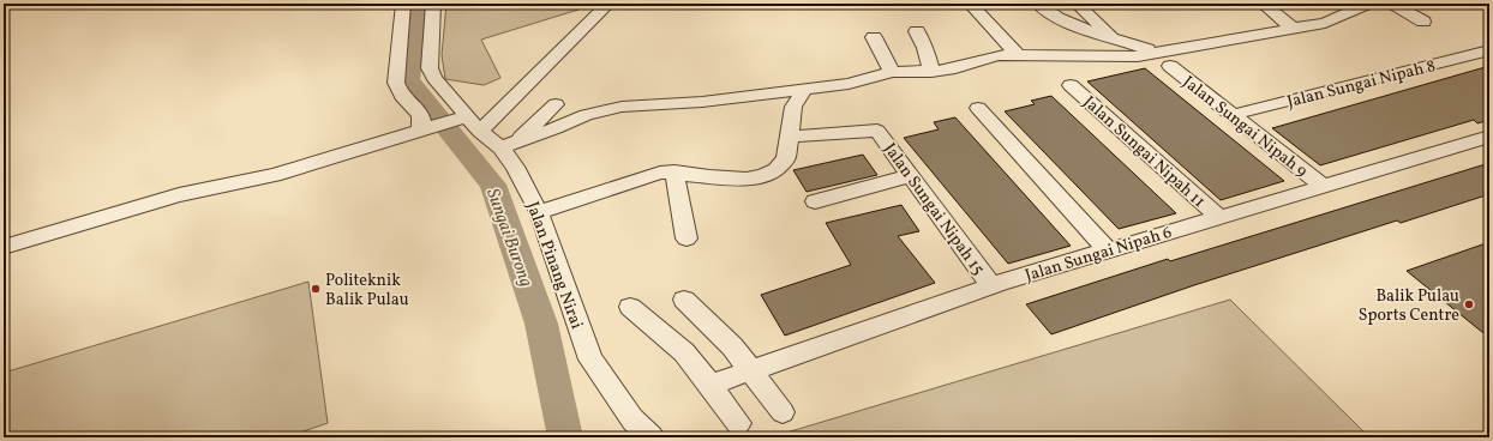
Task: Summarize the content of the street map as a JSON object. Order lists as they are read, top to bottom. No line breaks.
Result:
{"streets":{"street":["Jalan Sungai Nipah 8","Jalan Sungai Nipah 9","Jalan Sungai Nipah 11","Jalan Sungai Nipah 15","Jalan Sungai Nipah 6","Jalan Pinang Nirai"]},"crossings":[["Jalan Sungai Nipah 8","Jalan Sungai Nipah 9"],["Jalan Sungai Nipah 9","Jalan Sungai Nipah 6"],["Jalan Sungai Nipah 11","Jalan Sungai Nipah 6"],["Jalan Sungai Nipah 15","Jalan Sungai Nipah 6"]],"water":["Sungai Burong"],"places":["Politeknik Balik Pulau","Balik Pulau Sports Centre"]}
